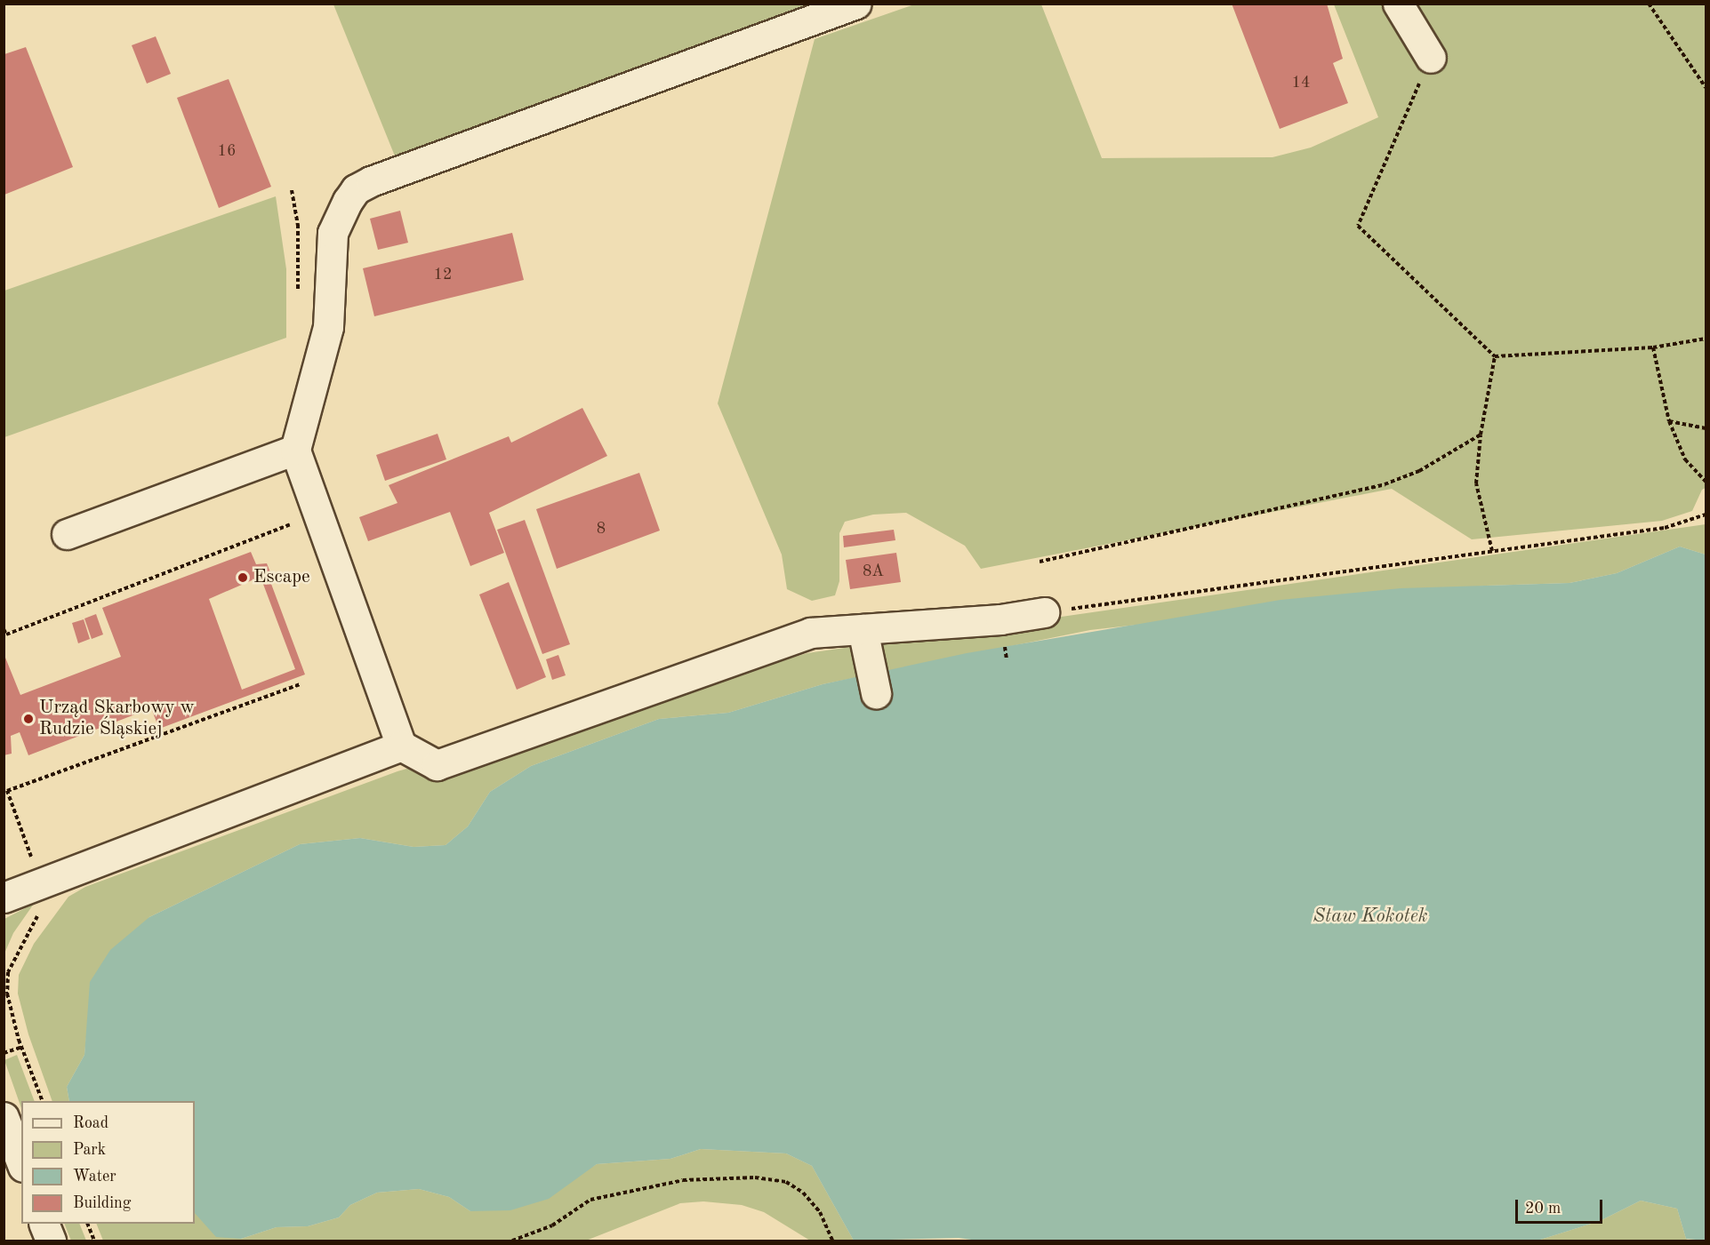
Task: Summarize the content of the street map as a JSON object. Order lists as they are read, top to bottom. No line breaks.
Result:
{"water":["Staw Kokotek"],"places":["Escape","Urząd Skarbowy w Rudzie Śląskiej"],"house_numbers":["14","16","12","8","8A"],"legend":["Road","Park","Water","Building"],"scale_bar":"20 m"}
